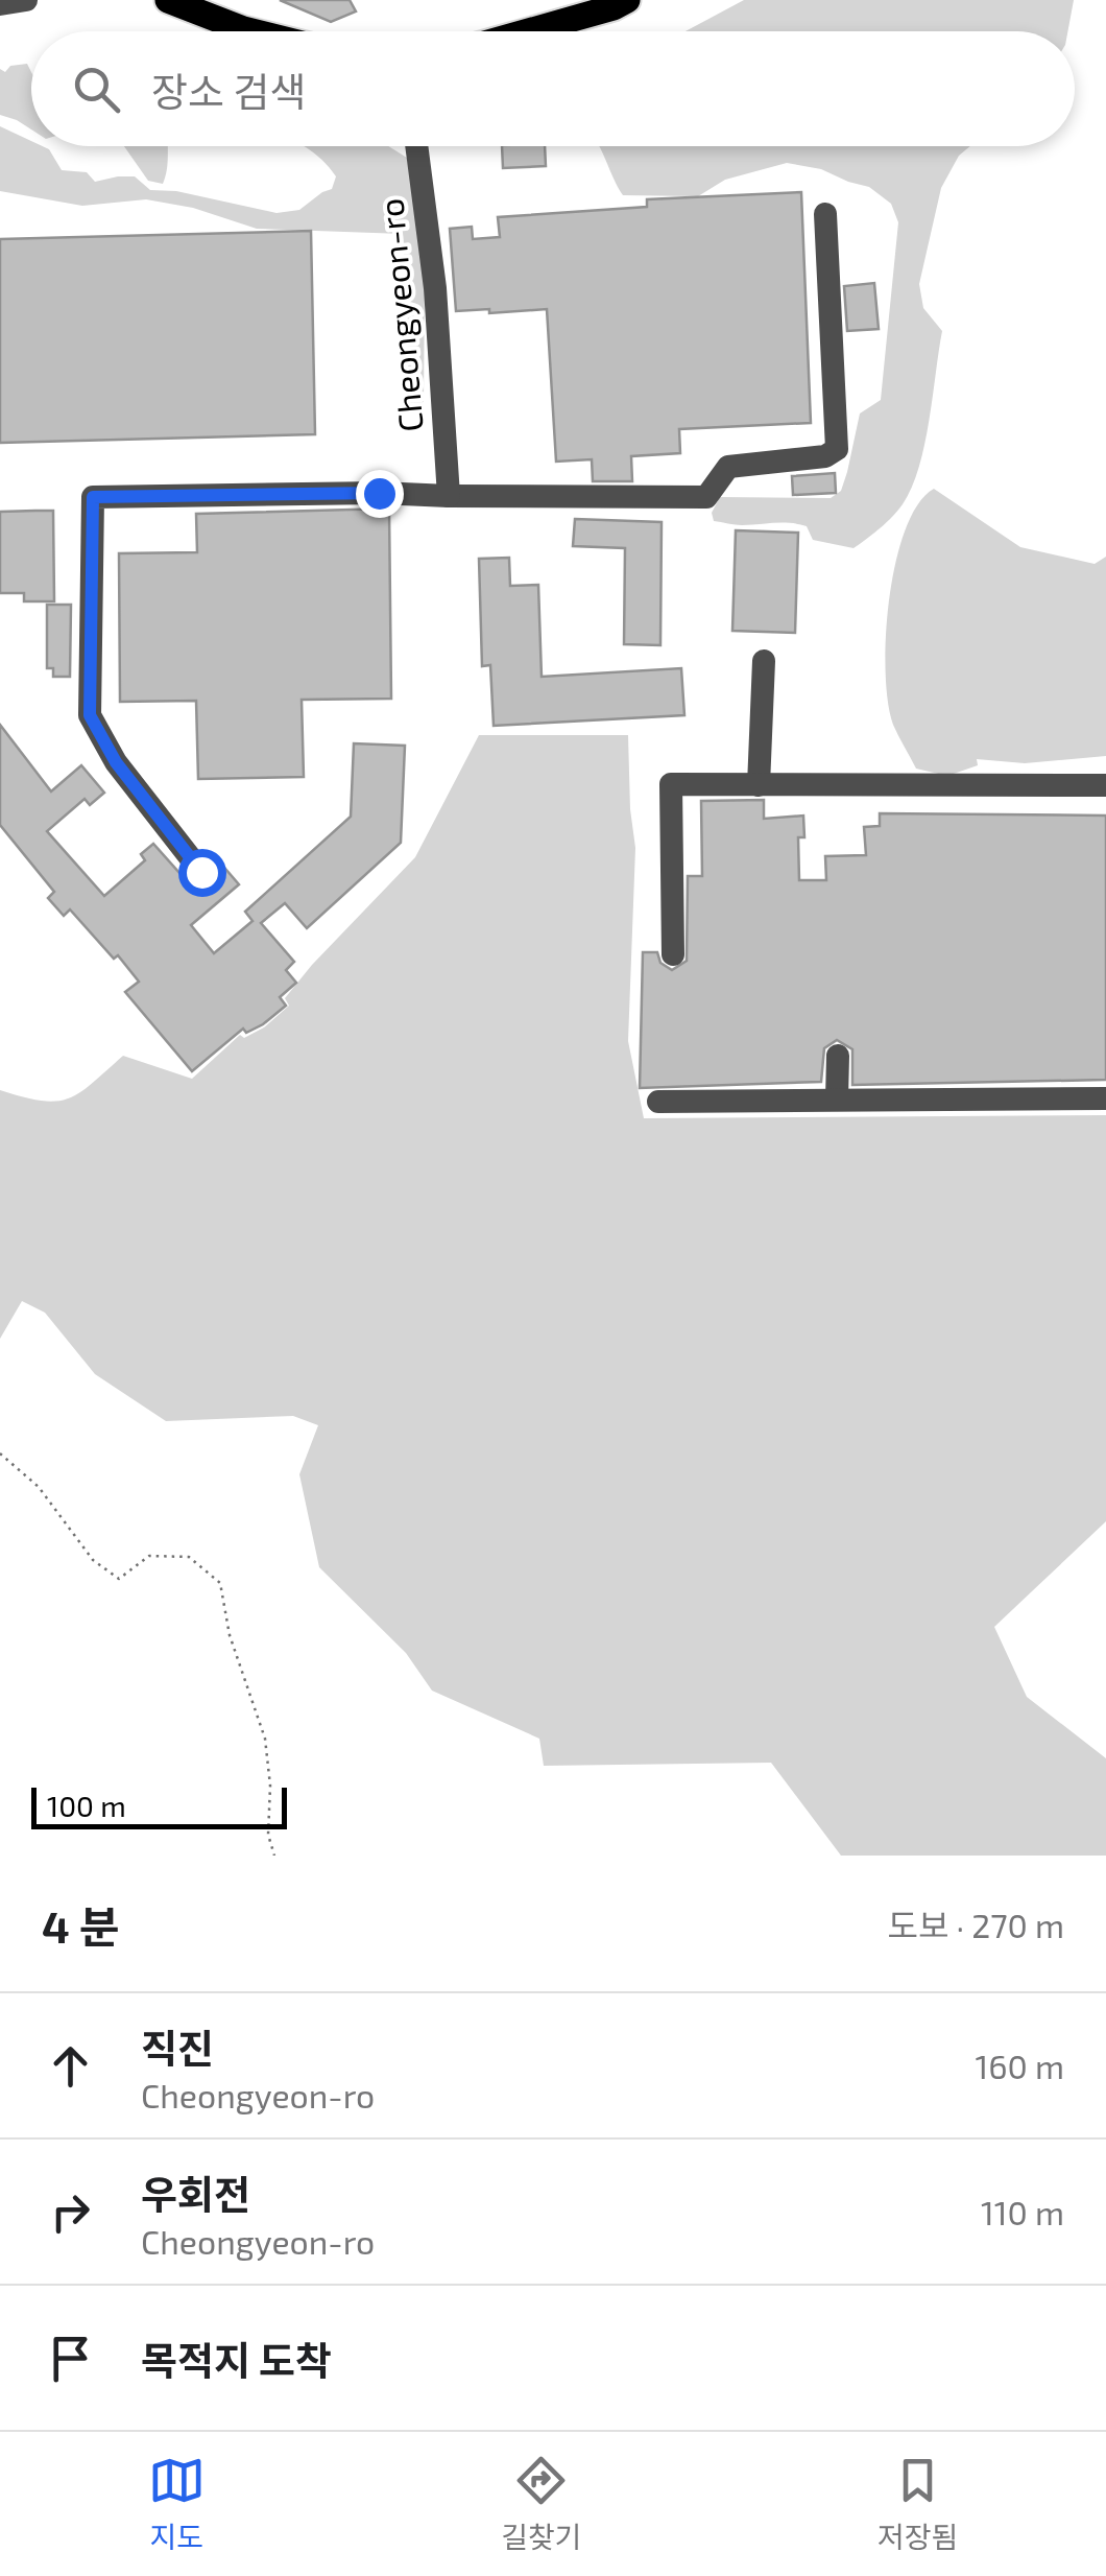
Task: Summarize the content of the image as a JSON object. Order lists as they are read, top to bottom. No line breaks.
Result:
{"streets":{"street":["Cheongyeon-ro"]},"scale_bar":"100 m","page":{"search":"장소 검색","scale":"100 m","heading":["4 분","도보 · 270 m"],"list":[["직진","Cheongyeon-ro","160 m"],["우회전","Cheongyeon-ro","110 m"],"목적지 도착"],"nav":["지도","길찾기","저장됨"]}}
